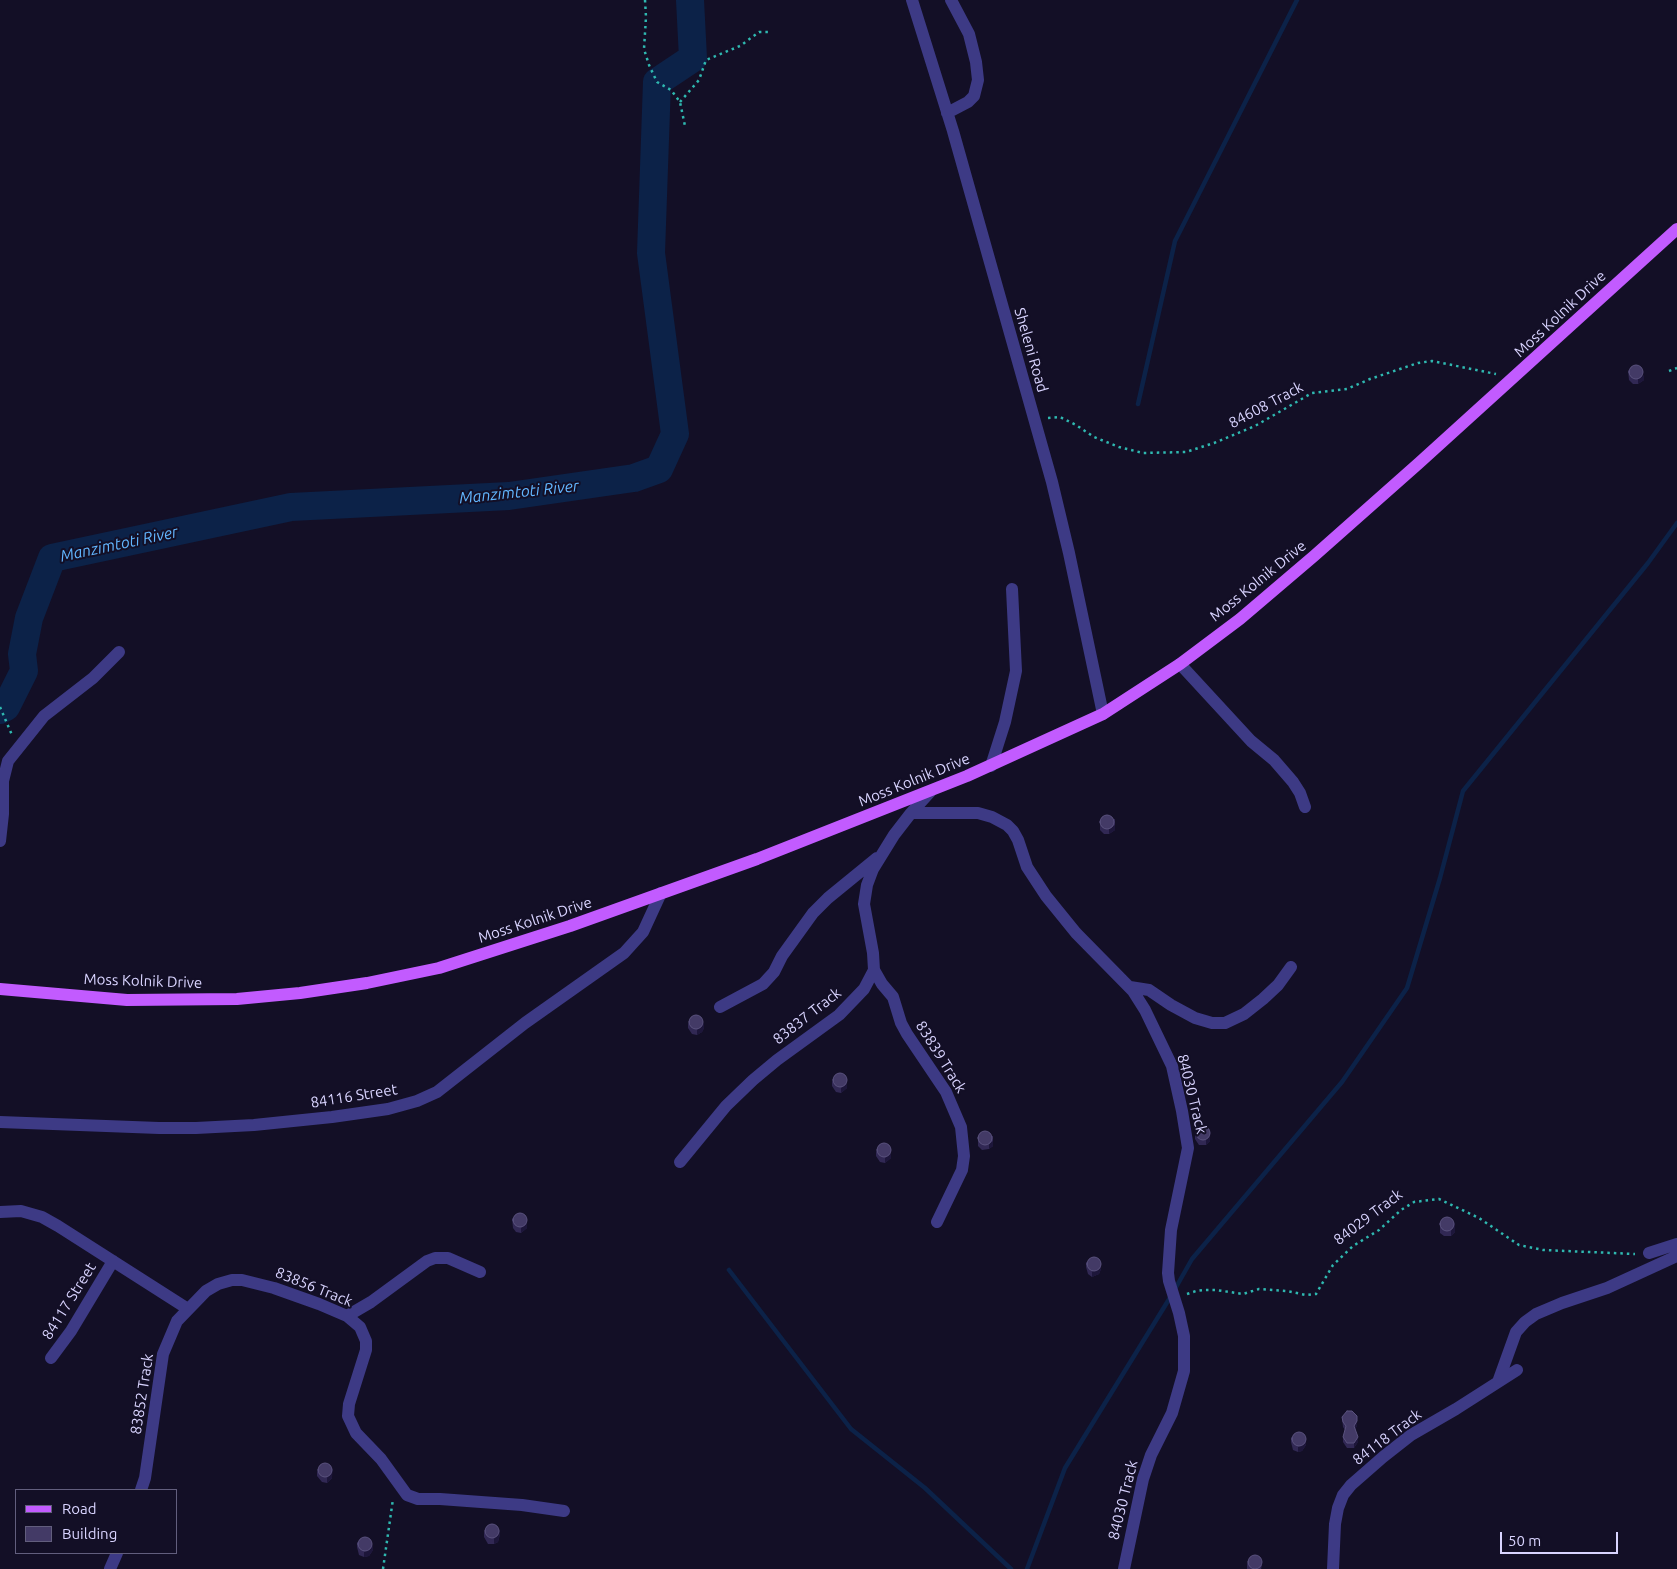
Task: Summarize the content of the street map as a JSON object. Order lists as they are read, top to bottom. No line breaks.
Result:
{"streets":{"main road":["Moss Kolnik Drive"],"street":["Sheleni Road","83837 Track","83839 Track","84030 Track","84116 Street","83856 Track","84117 Street","83852 Track","84118 Track"],"path":["84608 Track","84029 Track"]},"crossings":[["Moss Kolnik Drive","Sheleni Road"],["Moss Kolnik Drive","84608 Track"],["Moss Kolnik Drive","84116 Street"],["Sheleni Road","84608 Track"],["83837 Track","83839 Track"],["84030 Track","84029 Track"],["83856 Track","83852 Track"]],"water":["Manzimtoti River"],"legend":["Road","Building"],"scale_bar":"50 m"}
